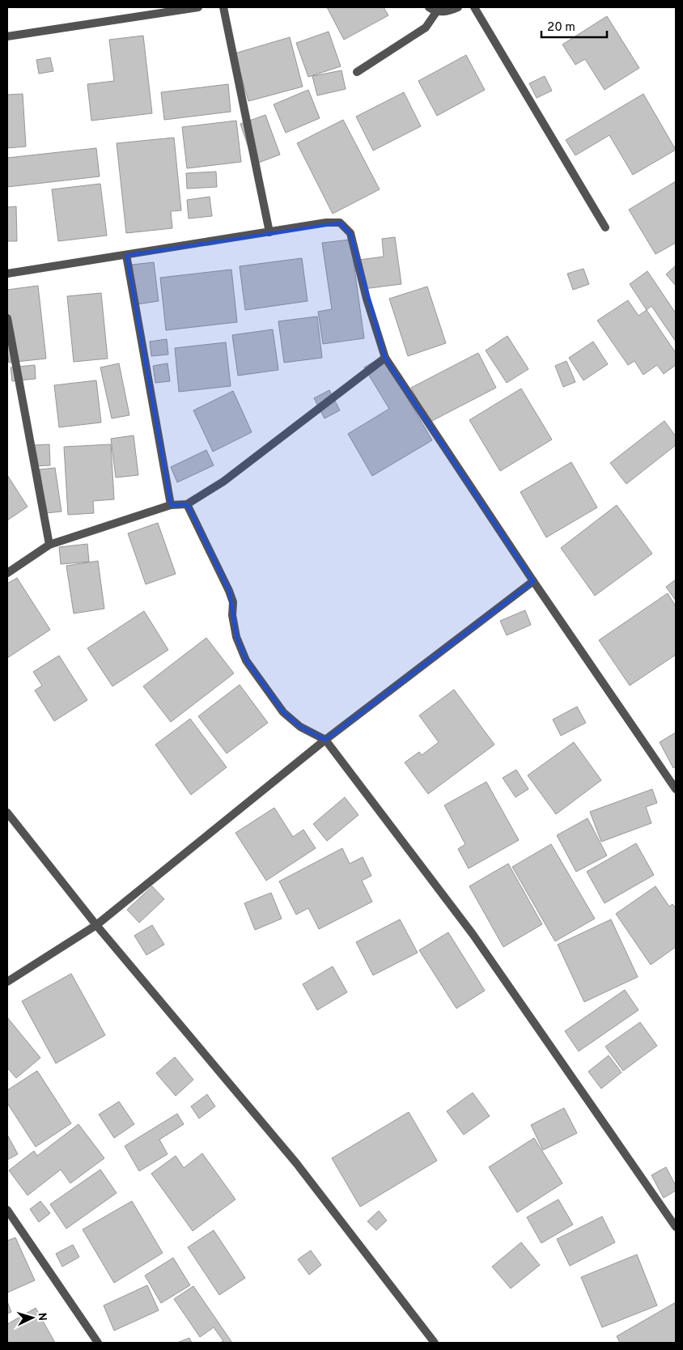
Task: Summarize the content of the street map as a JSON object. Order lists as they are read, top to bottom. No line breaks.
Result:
{"scale_bar":"20 m","north":"right"}
